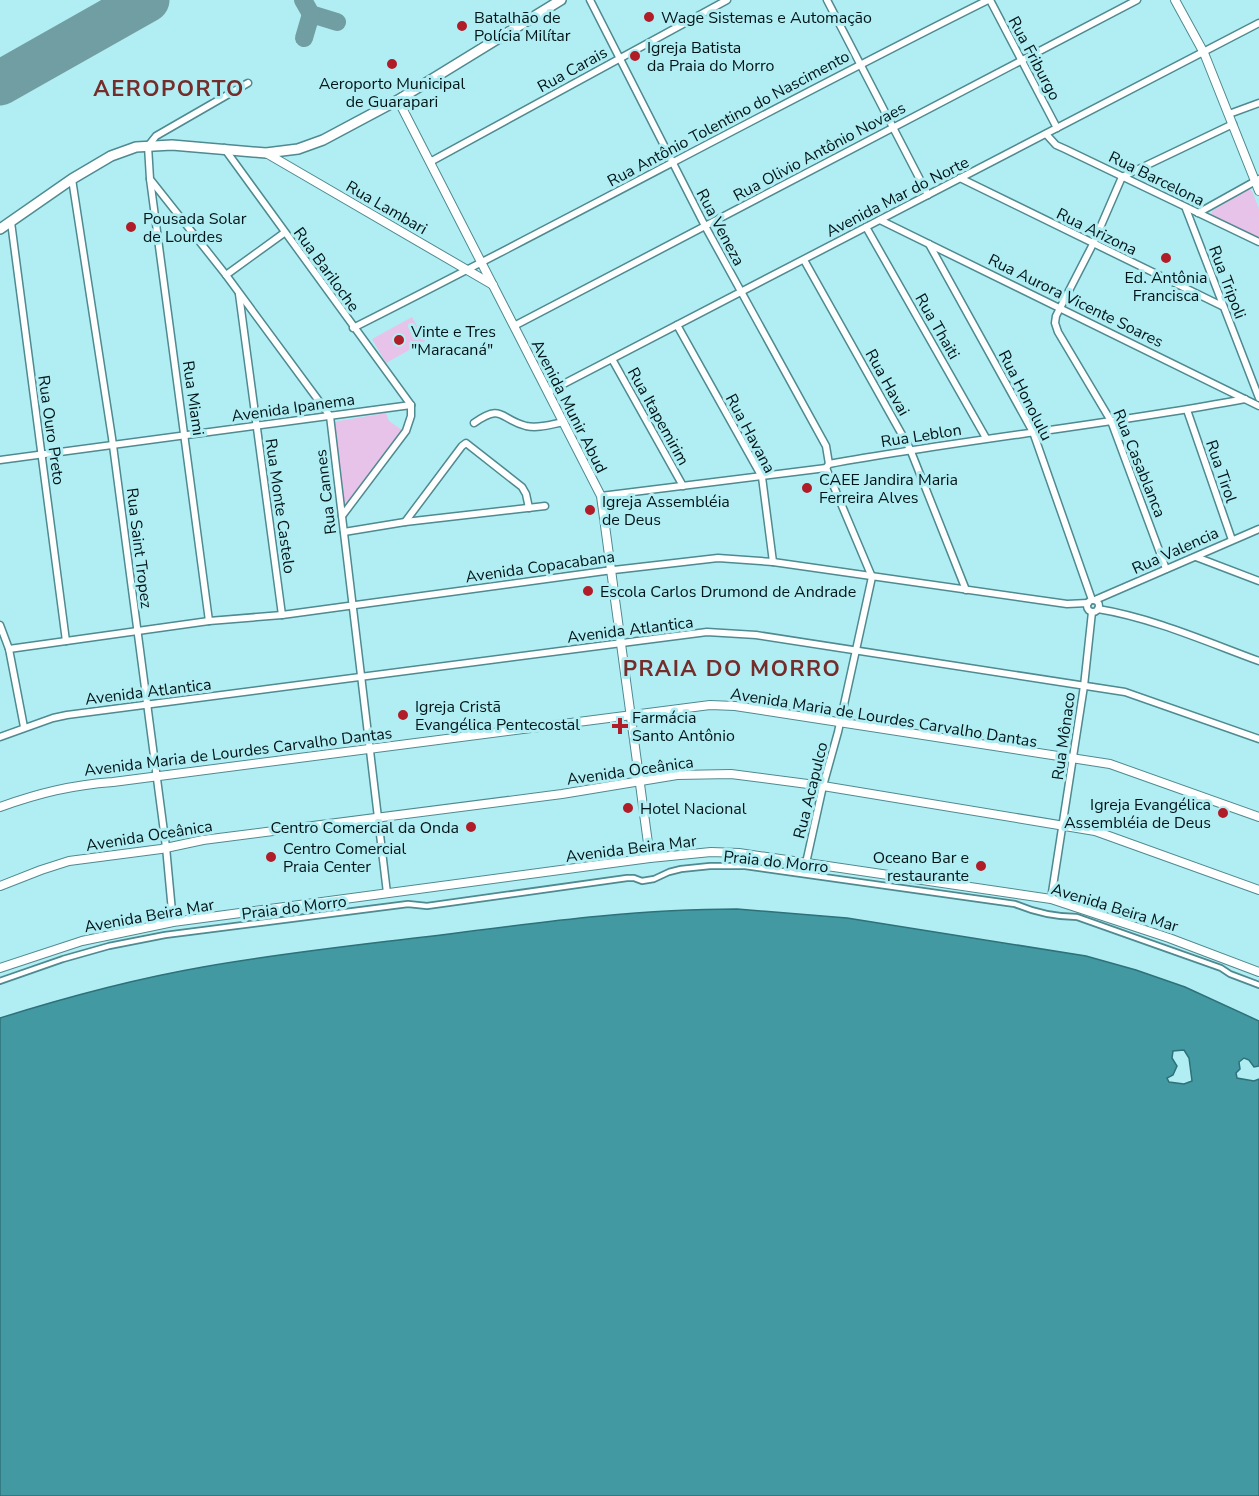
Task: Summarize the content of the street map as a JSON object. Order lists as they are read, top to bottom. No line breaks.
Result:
{"streets":{"street":["Rua Friburgo","Rua Carais","Rua Antônio Tolentino do Nascimento","Rua Olivio Antônio Novaes","Rua Barcelona","Avenida Mar do Norte","Rua Lambari","Rua Veneza","Rua Arizona","Rua Bariloche","Rua Tripoli","Rua Aurora Vicente Soares","Rua Thaiti","Rua Havai","Rua Honolulu","Rua Miami","Avenida Munir Abud","Avenida Ipanema","Rua Itapemirim","Rua Ouro Preto","Rua Havana","Rua Leblon","Rua Casablanca","Rua Tirol","Rua Cannes","Rua Monte Castelo","Rua Saint Tropez","Rua Valencia","Avenida Copacabana","Avenida Atlantica","Avenida Maria de Lourdes Carvalho Dantas","Rua Mônaco","Avenida Oceânica","Rua Acapulco","Avenida Beira Mar","Praia do Morro"]},"crossings":[["Rua Friburgo","Rua Antônio Tolentino do Nascimento"],["Rua Friburgo","Rua Olivio Antônio Novaes"],["Rua Friburgo","Avenida Mar do Norte"],["Rua Carais","Rua Veneza"],["Rua Carais","Avenida Munir Abud"],["Rua Antônio Tolentino do Nascimento","Rua Lambari"],["Rua Antônio Tolentino do Nascimento","Rua Veneza"],["Rua Antônio Tolentino do Nascimento","Rua Bariloche"],["Rua Antônio Tolentino do Nascimento","Avenida Munir Abud"],["Rua Olivio Antônio Novaes","Rua Veneza"],["Rua Olivio Antônio Novaes","Avenida Munir Abud"],["Rua Barcelona","Avenida Mar do Norte"],["Rua Barcelona","Rua Tripoli"],["Avenida Mar do Norte","Rua Veneza"],["Avenida Mar do Norte","Rua Arizona"],["Avenida Mar do Norte","Rua Aurora Vicente Soares"],["Avenida Mar do Norte","Rua Thaiti"],["Avenida Mar do Norte","Rua Havai"],["Avenida Mar do Norte","Avenida Munir Abud"],["Avenida Mar do Norte","Rua Itapemirim"],["Avenida Mar do Norte","Rua Havana"],["Rua Lambari","Avenida Munir Abud"],["Rua Veneza","Rua Leblon"],["Rua Veneza","Avenida Copacabana"],["Rua Arizona","Rua Tripoli"],["Rua Bariloche","Avenida Ipanema"],["Rua Aurora Vicente Soares","Rua Honolulu"],["Rua Aurora Vicente Soares","Rua Leblon"],["Rua Aurora Vicente Soares","Rua Casablanca"],["Rua Thaiti","Rua Leblon"],["Rua Havai","Rua Leblon"],["Rua Havai","Avenida Copacabana"],["Rua Honolulu","Rua Leblon"],["Rua Honolulu","Rua Valencia"],["Rua Honolulu","Avenida Copacabana"],["Rua Honolulu","Rua Mônaco"],["Rua Miami","Avenida Ipanema"],["Rua Miami","Rua Cannes"],["Rua Miami","Avenida Copacabana"],["Avenida Munir Abud","Rua Leblon"],["Avenida Munir Abud","Avenida Copacabana"],["Avenida Munir Abud","Avenida Atlantica"],["Avenida Munir Abud","Avenida Maria de Lourdes Carvalho Dantas"],["Avenida Munir Abud","Avenida Oceânica"],["Avenida Munir Abud","Avenida Beira Mar"],["Avenida Ipanema","Rua Ouro Preto"],["Avenida Ipanema","Rua Cannes"],["Avenida Ipanema","Rua Monte Castelo"],["Avenida Ipanema","Rua Saint Tropez"],["Rua Itapemirim","Rua Leblon"],["Rua Ouro Preto","Avenida Copacabana"],["Rua Havana","Rua Leblon"],["Rua Havana","Avenida Copacabana"],["Rua Leblon","Rua Casablanca"],["Rua Leblon","Rua Tirol"],["Rua Casablanca","Rua Valencia"],["Rua Tirol","Rua Valencia"],["Rua Cannes","Rua Monte Castelo"],["Rua Cannes","Avenida Copacabana"],["Rua Cannes","Avenida Atlantica"],["Rua Cannes","Avenida Maria de Lourdes Carvalho Dantas"],["Rua Cannes","Avenida Oceânica"],["Rua Cannes","Avenida Beira Mar"],["Rua Monte Castelo","Avenida Copacabana"],["Rua Saint Tropez","Avenida Copacabana"],["Rua Saint Tropez","Avenida Atlantica"],["Rua Saint Tropez","Avenida Maria de Lourdes Carvalho Dantas"],["Rua Saint Tropez","Avenida Oceânica"],["Rua Saint Tropez","Avenida Beira Mar"],["Rua Valencia","Avenida Copacabana"],["Rua Valencia","Rua Mônaco"],["Avenida Copacabana","Rua Mônaco"],["Avenida Atlantica","Rua Mônaco"],["Avenida Maria de Lourdes Carvalho Dantas","Rua Mônaco"],["Avenida Maria de Lourdes Carvalho Dantas","Rua Acapulco"],["Rua Mônaco","Avenida Oceânica"],["Rua Mônaco","Avenida Beira Mar"],["Avenida Oceânica","Rua Acapulco"],["Rua Acapulco","Avenida Beira Mar"]],"districts":["AEROPORTO","PRAIA DO MORRO"],"places":{"other":["Wage Sistemas e Automação","Batalhão de Polícia Milítar","Igreja Batista da Praia do Morro","Aeroporto Municipal de Guarapari","Pousada Solar de Lourdes","Ed. Antônia Francisca","Vinte e Tres \"Maracaná\"","CAEE Jandira Maria Ferreira Alves","Igreja Assembléia de Deus","Escola Carlos Drumond de Andrade","Igreja Cristã Evangélica Pentecostal","Hotel Nacional","Igreja Evangélica Assembléia de Deus","Centro Comercial da Onda","Centro Comercial Praia Center","Oceano Bar e restaurante"],"health":["Farmácia Santo Antônio"]}}
